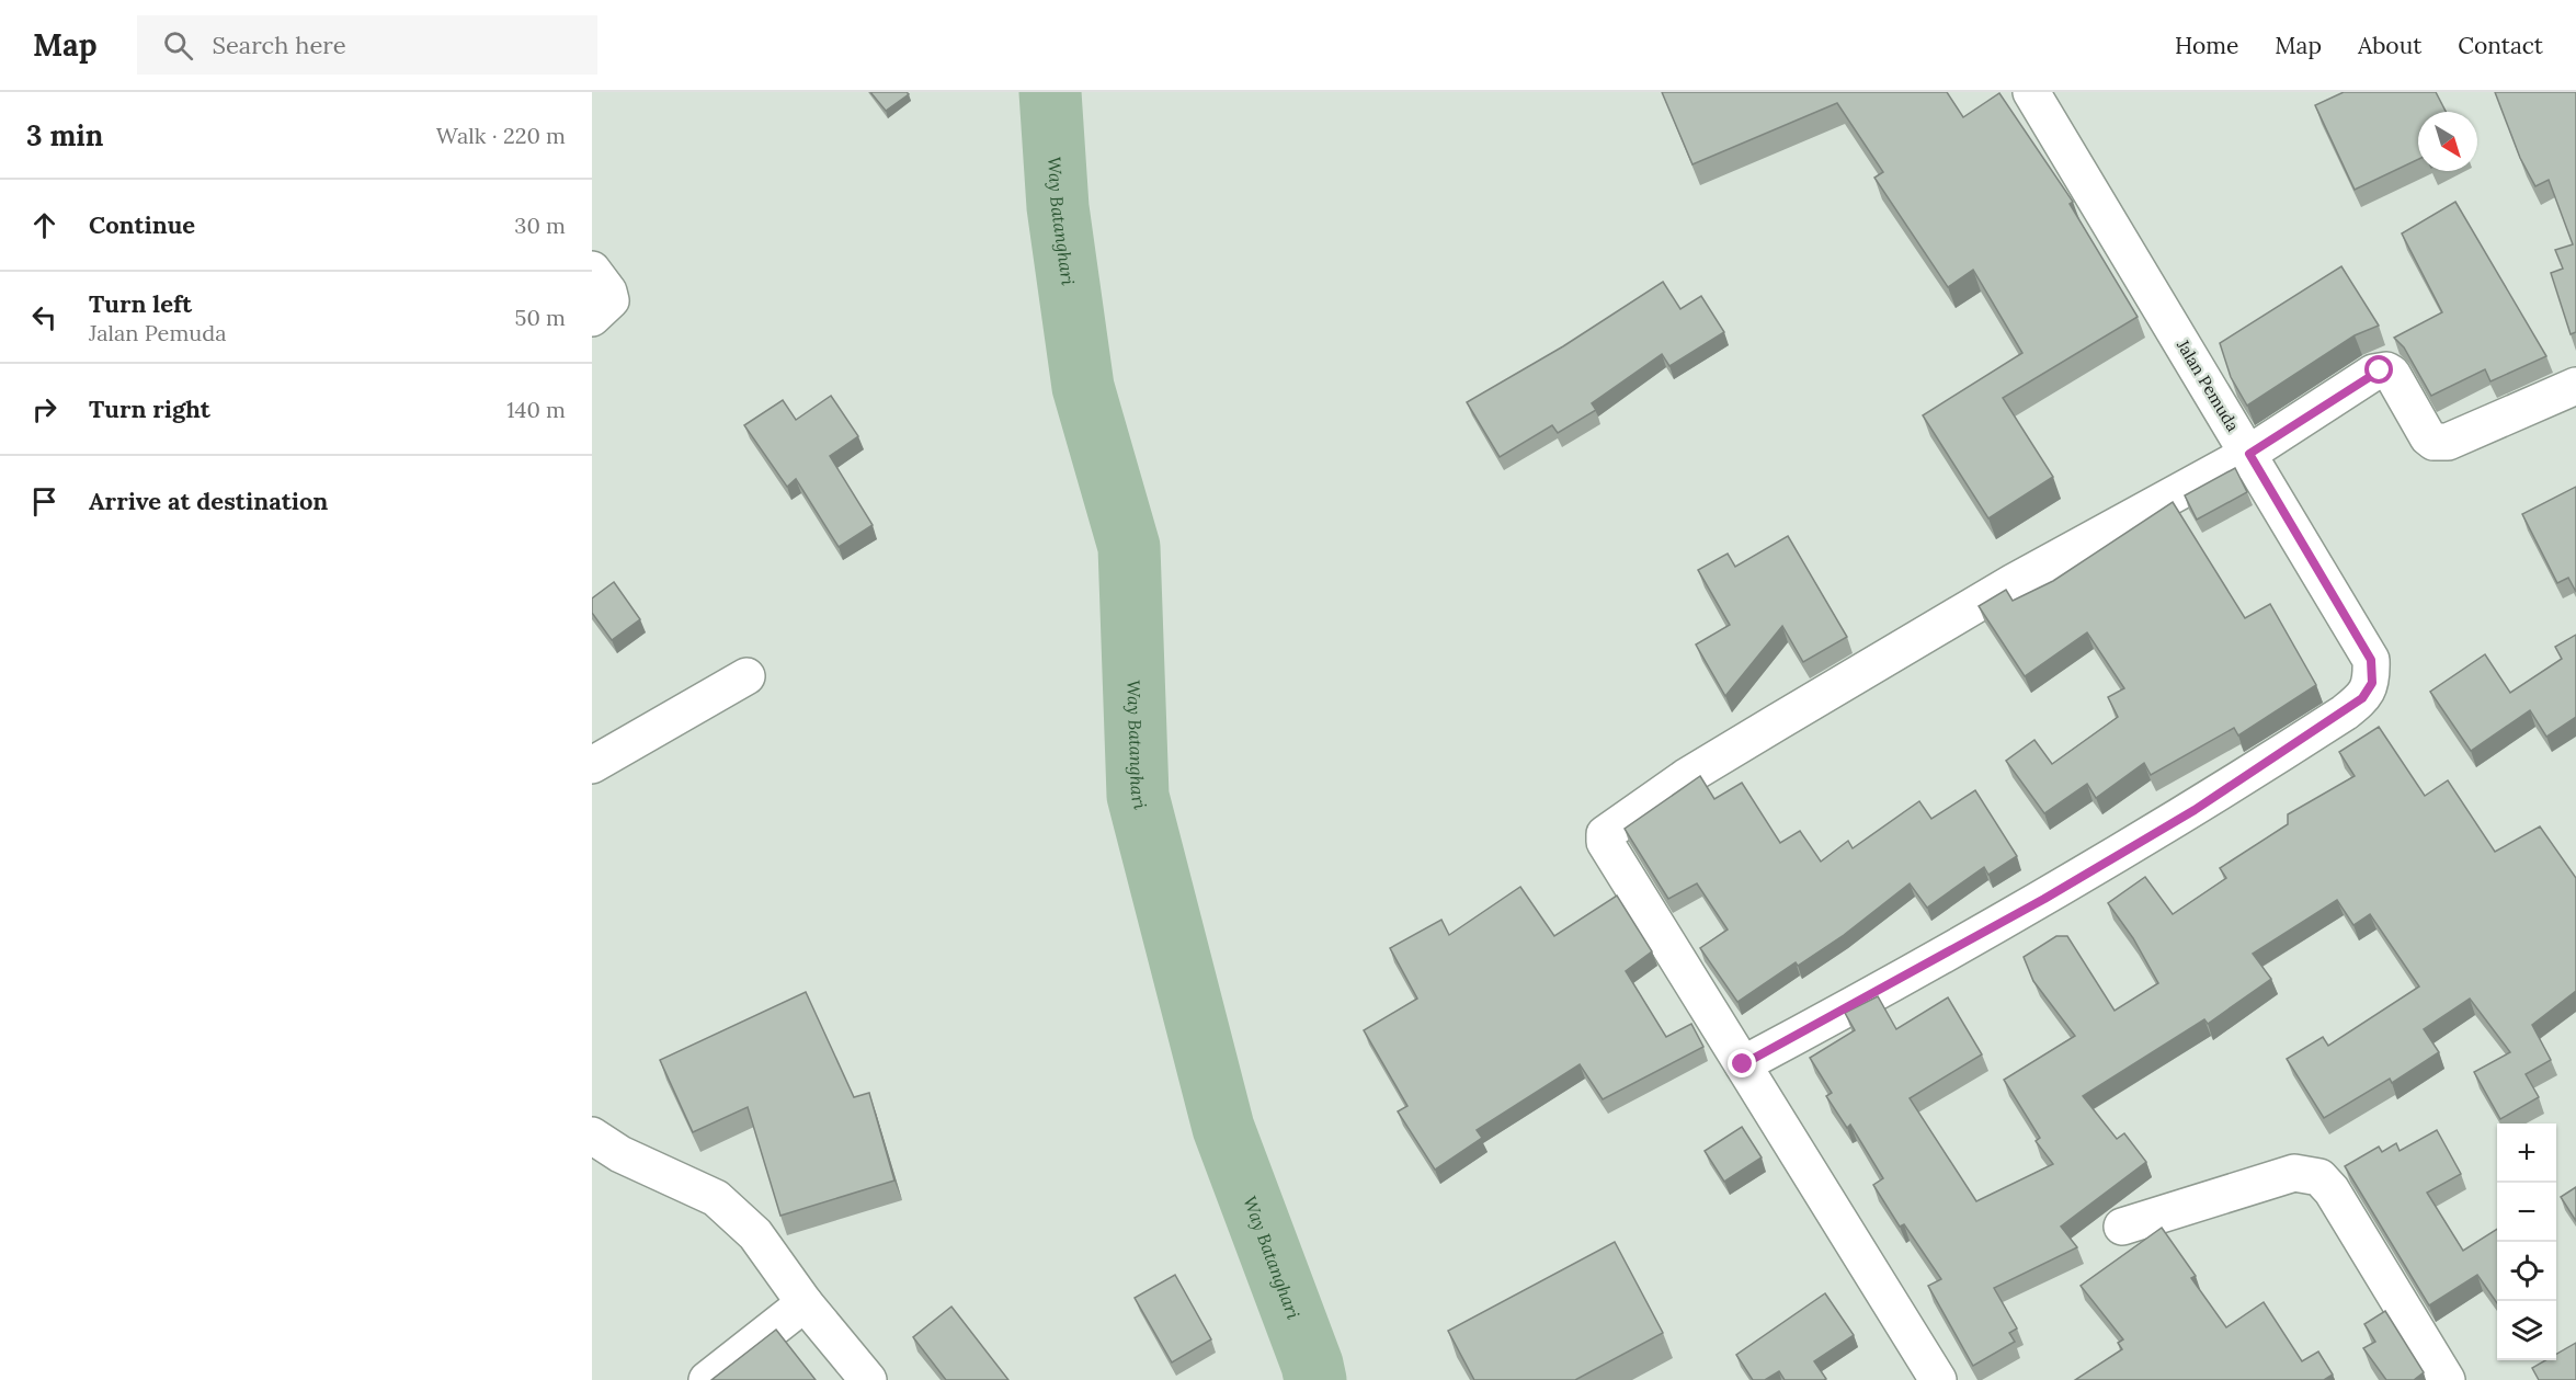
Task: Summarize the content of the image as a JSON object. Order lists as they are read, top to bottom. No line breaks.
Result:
{"streets":{"street":["Jalan Pemuda"]},"water":["Way Batanghari"],"north":"bottom right","page":{"header":"Map","search":"Search here","nav":["Home","Map","About","Contact"],"heading":["3 min","Walk · 220 m"],"list":[["Continue","30 m"],["Turn left","Jalan Pemuda","50 m"],["Turn right","140 m"],"Arrive at destination"],"map_buttons":["+","−"]}}
